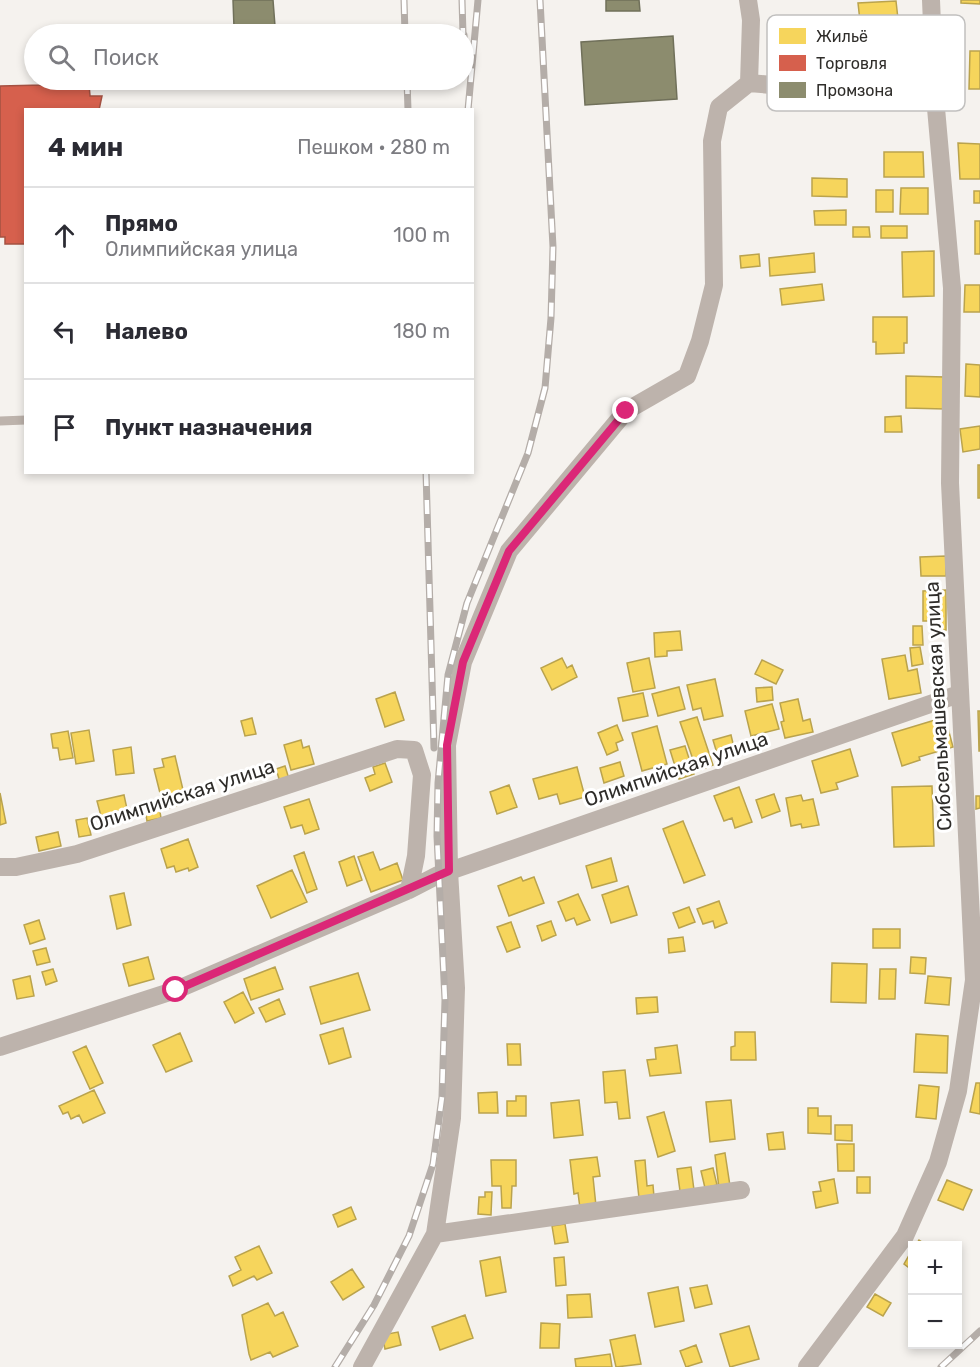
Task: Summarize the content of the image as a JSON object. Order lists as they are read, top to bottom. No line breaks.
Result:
{"streets":{"street":["Сибсельмашевская улица","Олимпийская улица"]},"crossings":[["Сибсельмашевская улица","Олимпийская улица"]],"legend":["Жильё","Торговля","Промзона"],"page":{"search":"Поиск","heading":["4 мин","Пешком · 280 m"],"list":[["Прямо","Олимпийская улица","100 m"],["Налево","180 m"],"Пункт назначения"],"map_buttons":["+","−"]}}
